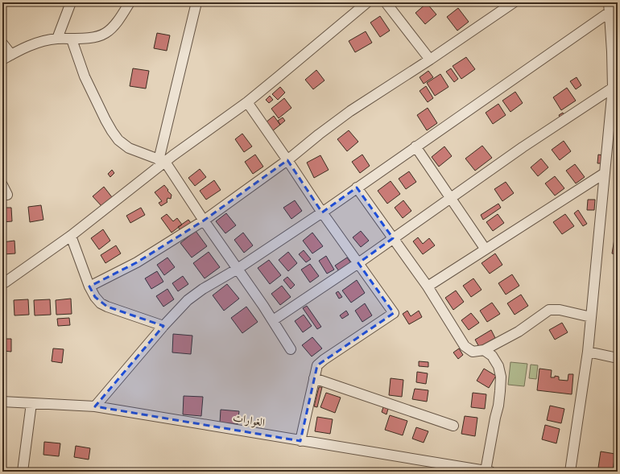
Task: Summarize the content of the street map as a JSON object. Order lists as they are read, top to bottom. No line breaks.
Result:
{"streets":{"street":["الغوارات"]}}
